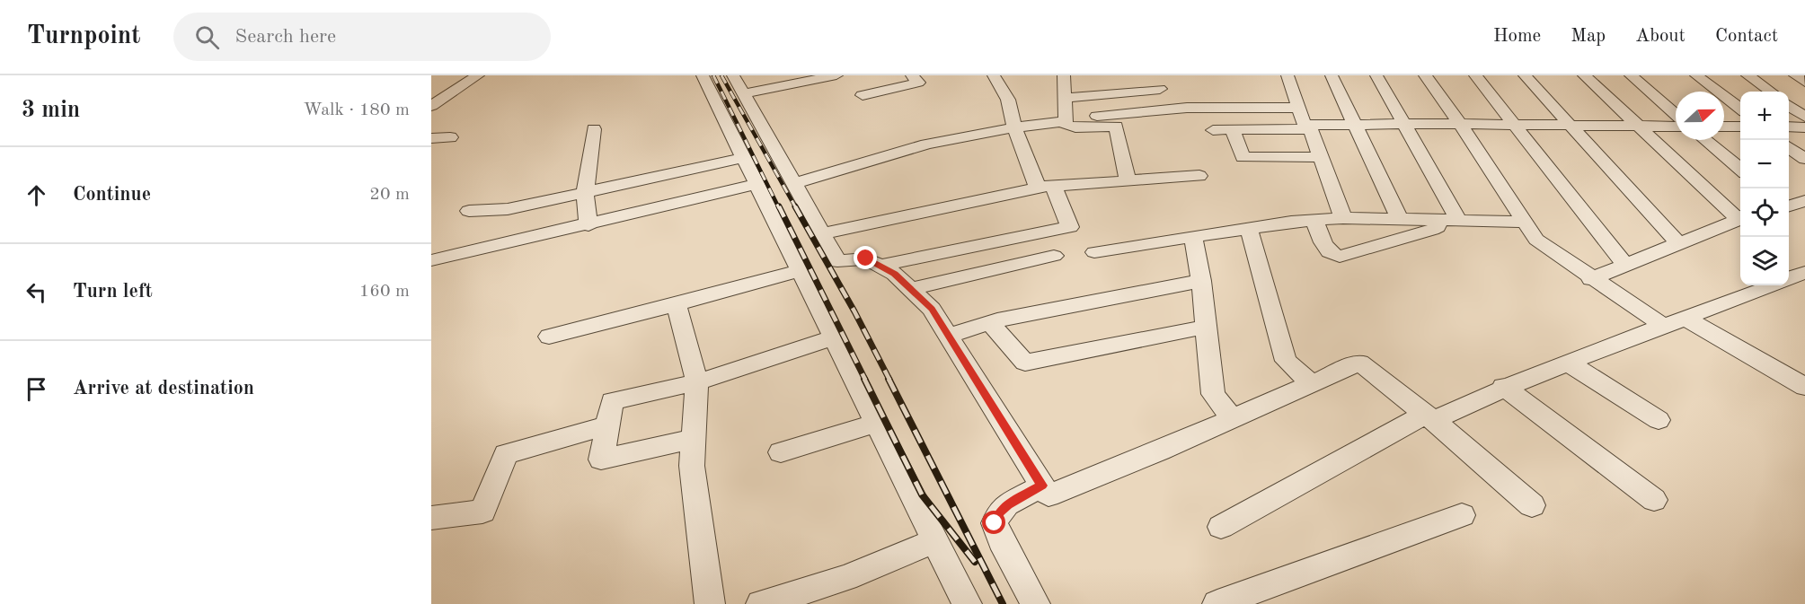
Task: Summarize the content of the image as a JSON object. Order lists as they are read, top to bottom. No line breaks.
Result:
{"north":"right","page":{"header":"Turnpoint","search":"Search here","nav":["Home","Map","About","Contact"],"heading":["3 min","Walk · 180 m"],"map_buttons":["+","−"],"list":[["Continue","20 m"],["Turn left","160 m"],"Arrive at destination"]}}
